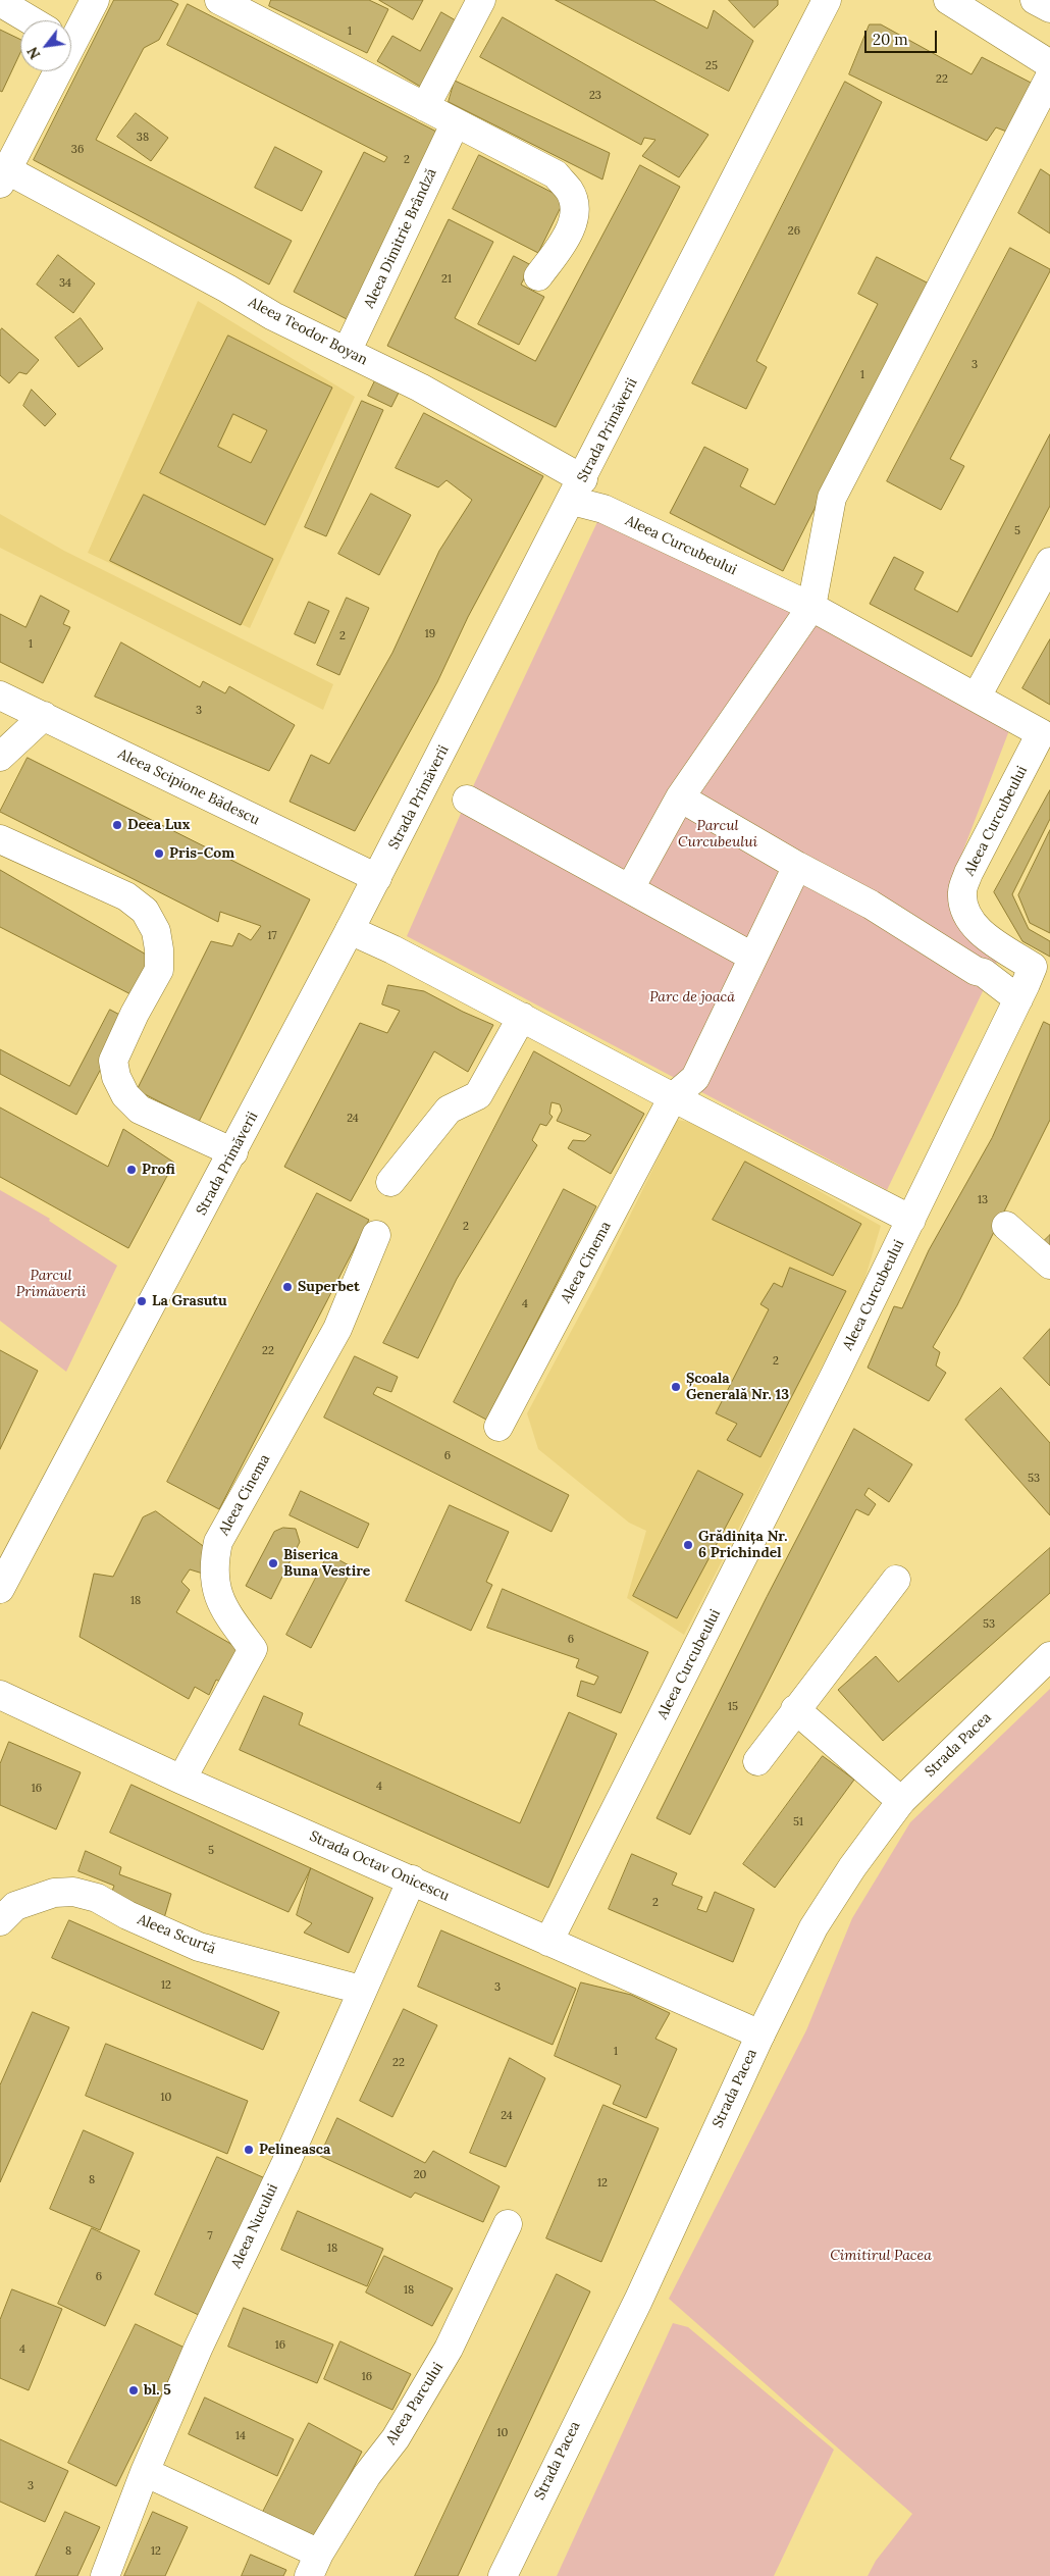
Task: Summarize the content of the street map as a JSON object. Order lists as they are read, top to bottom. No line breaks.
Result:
{"streets":{"street":["Aleea Dimitrie Brândză","Aleea Teodor Boyan","Strada Primăverii","Aleea Curcubeului","Aleea Scipione Bădescu","Aleea Cinema","Strada Pacea","Strada Octav Onicescu","Aleea Scurtă","Aleea Nucului","Aleea Parcului"]},"crossings":[["Aleea Dimitrie Brândză","Aleea Teodor Boyan"],["Aleea Teodor Boyan","Strada Primăverii"],["Aleea Teodor Boyan","Aleea Curcubeului"],["Strada Primăverii","Aleea Curcubeului"],["Strada Primăverii","Aleea Scipione Bădescu"],["Aleea Curcubeului","Strada Octav Onicescu"],["Aleea Cinema","Strada Octav Onicescu"],["Strada Pacea","Strada Octav Onicescu"],["Strada Octav Onicescu","Aleea Nucului"],["Aleea Scurtă","Aleea Nucului"]],"parks":["Parcul Curcubeului","Parc de joacă","Parcul Primăverii","Cimitirul Pacea"],"places":["Deea Lux","Pris-Com","Profi","Superbet","La Grasutu","Școala Generală Nr. 13","Grădinița Nr. 6 Prichindel","Biserica Buna Vestire","Pelineasca","bl. 5"],"house_numbers":["1","25","22","23","38","36","2","26","21","34","3","1","5","19","2","1","3","17","24","13","2","4","22","2","6","53","18","53","6","15","4","16","51","5","2","12","3","1","22","10","24","20","8","12","7","18","6","18","16","4","16","10","14","3","8","12"],"scale_bar":"20 m","north":"bottom left"}
